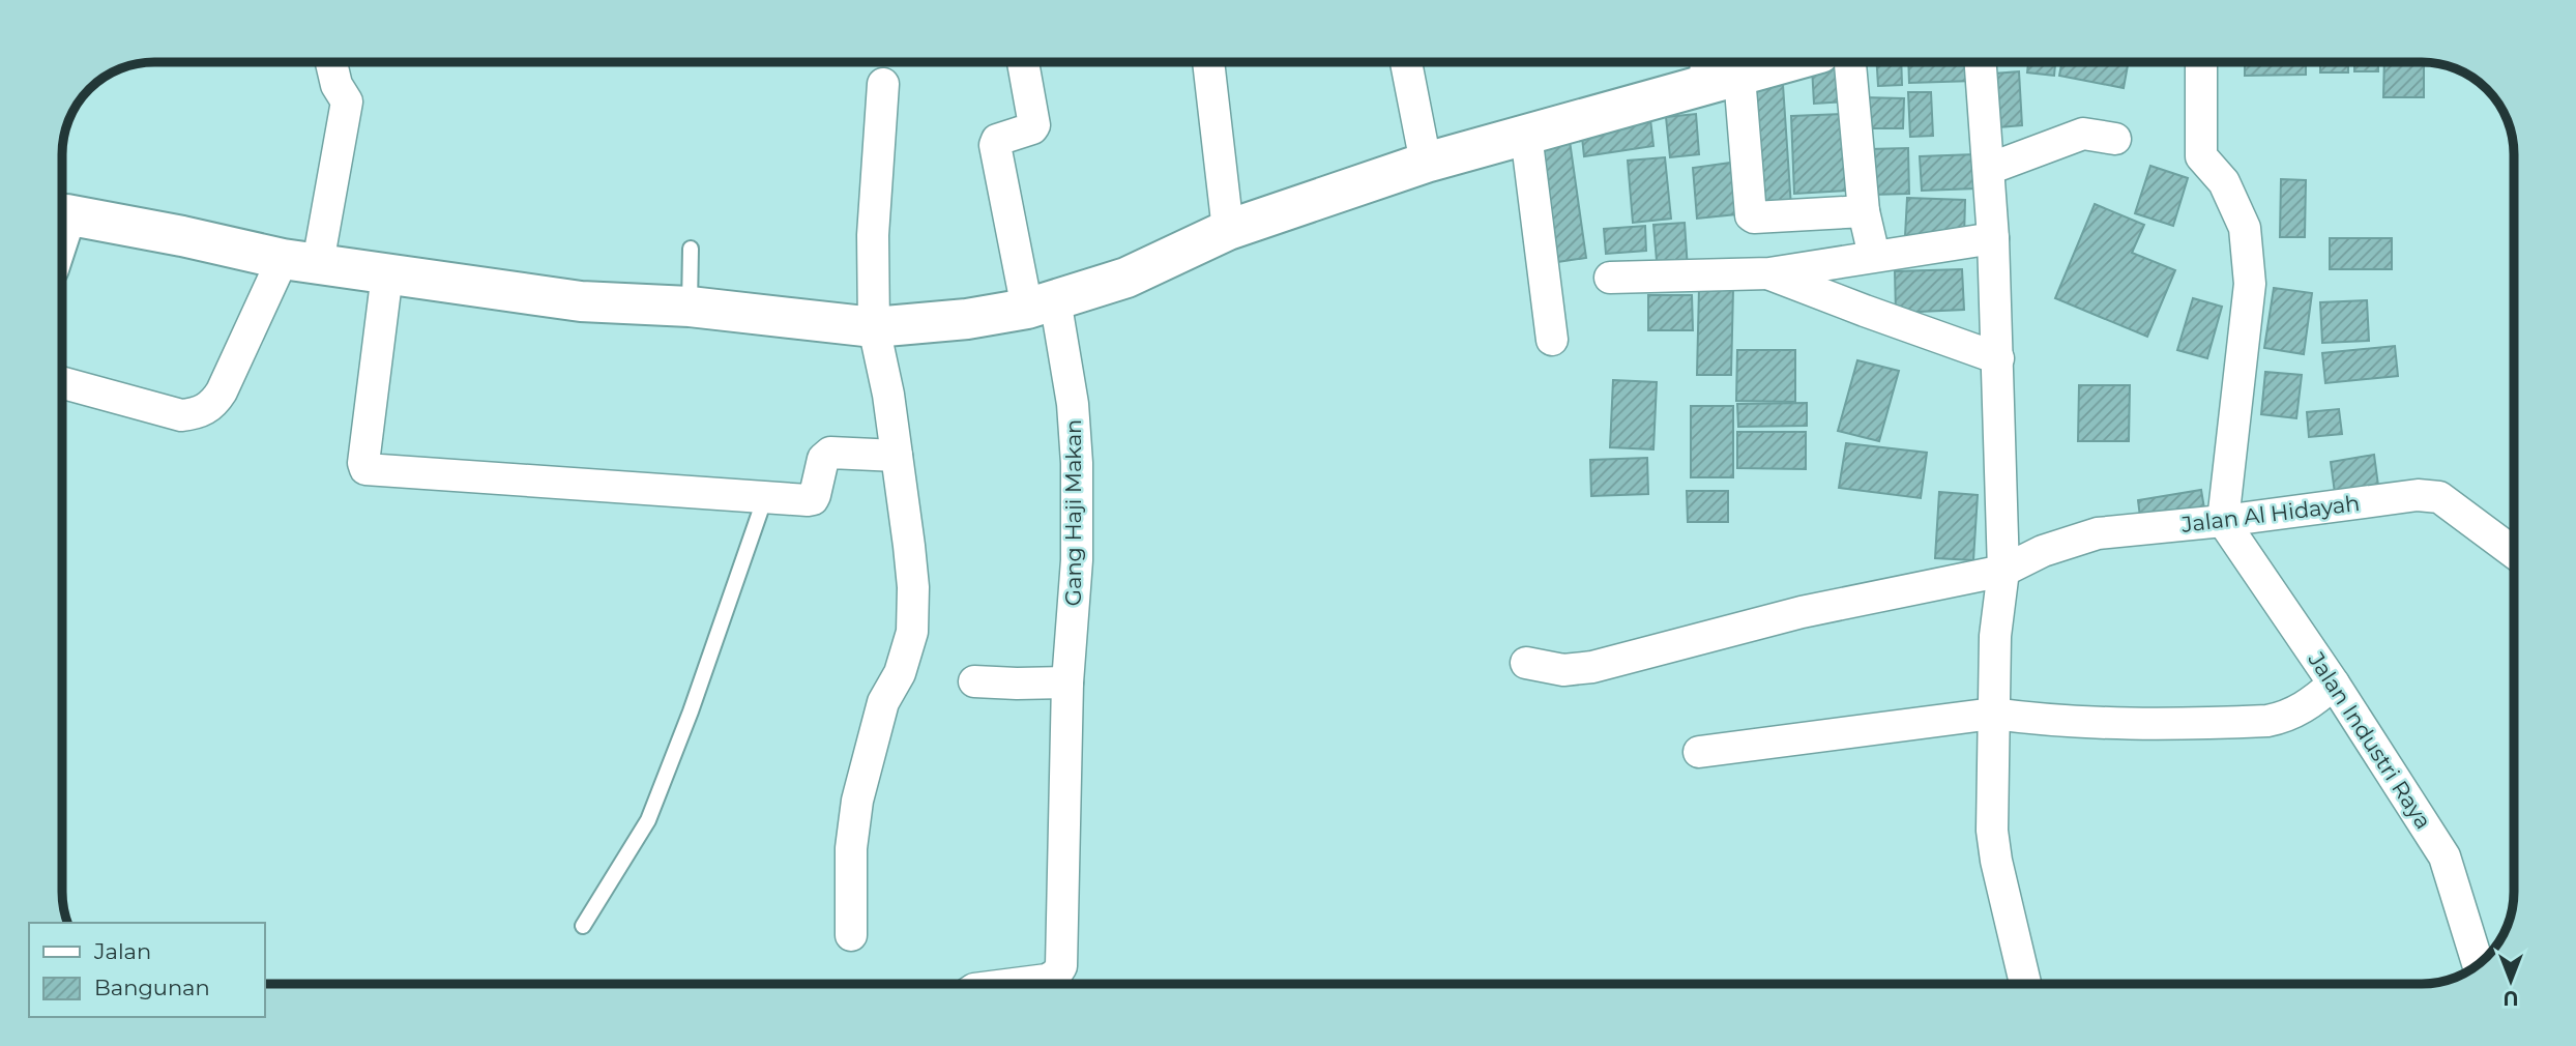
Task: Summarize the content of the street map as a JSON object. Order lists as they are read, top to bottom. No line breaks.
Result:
{"streets":{"street":["Gang Haji Makan","Jalan Al Hidayah","Jalan Industri Raya"]},"crossings":[["Jalan Al Hidayah","Jalan Industri Raya"]],"legend":["Jalan","Bangunan"],"north":"bottom"}
